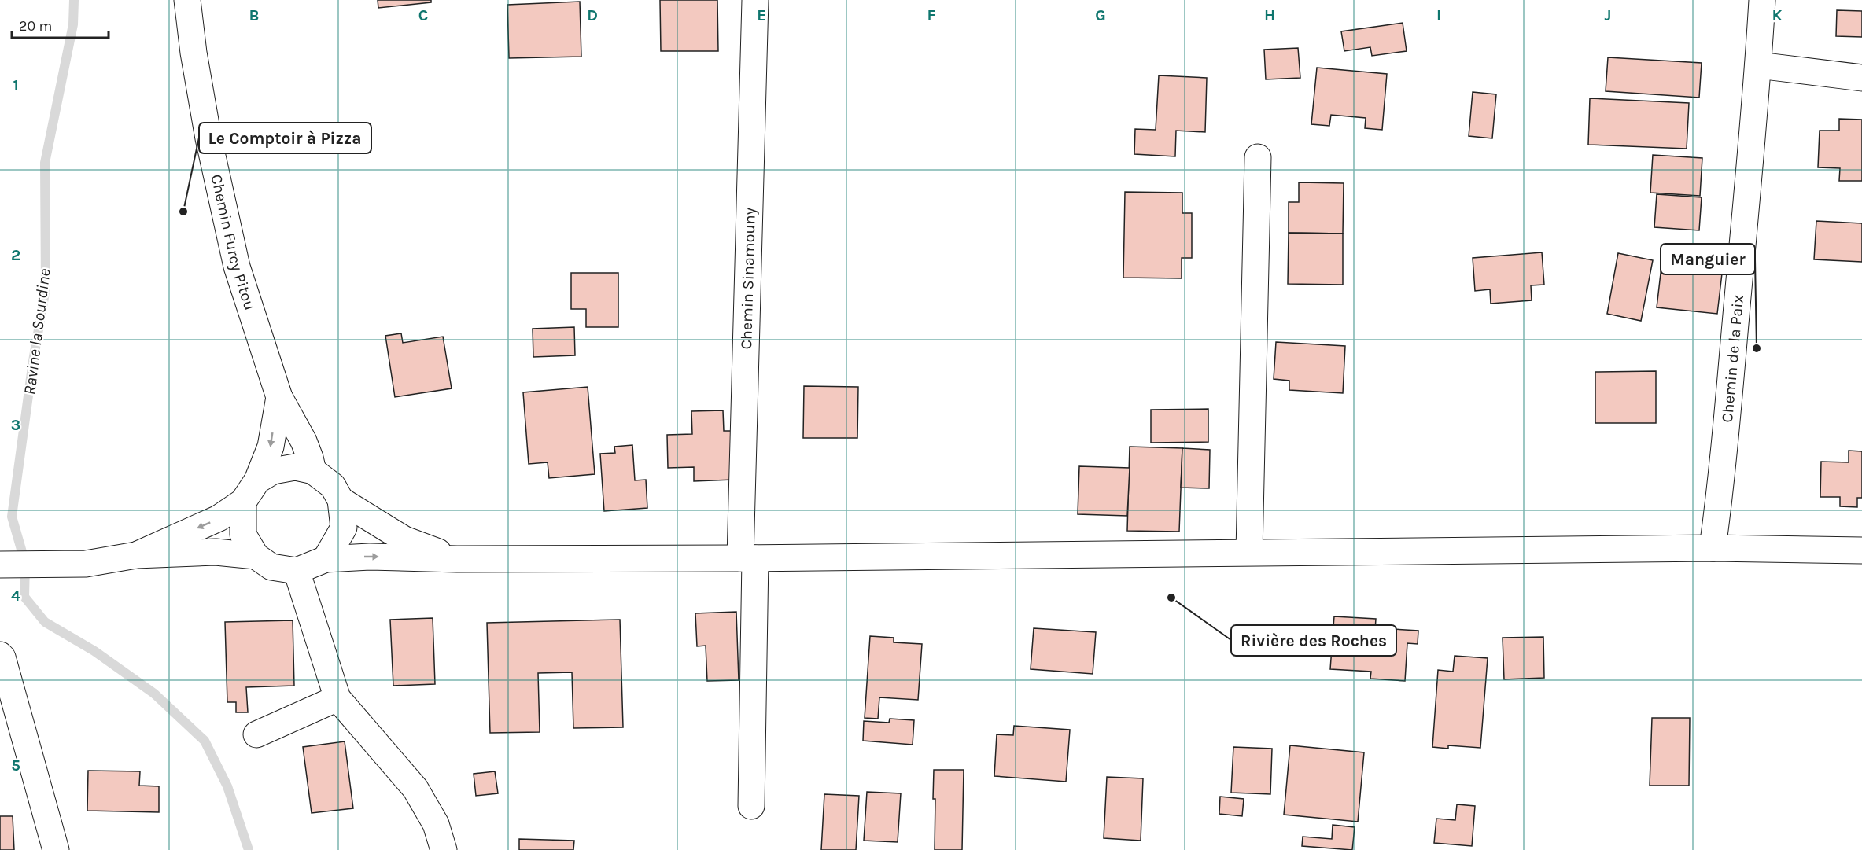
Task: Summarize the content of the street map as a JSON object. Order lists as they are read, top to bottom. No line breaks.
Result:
{"streets":{"street":["Chemin Furcy Pitou","Chemin Sinamouny","Chemin de la Paix"]},"water":["Ravine la Sourdine"],"places":["Le Comptoir à Pizza","Manguier","Rivière des Roches"],"scale_bar":"20 m","grid":{"columns":["B","C","D","E","F","G","H","I","J","K"],"rows":["1","2","3","4","5"]}}
